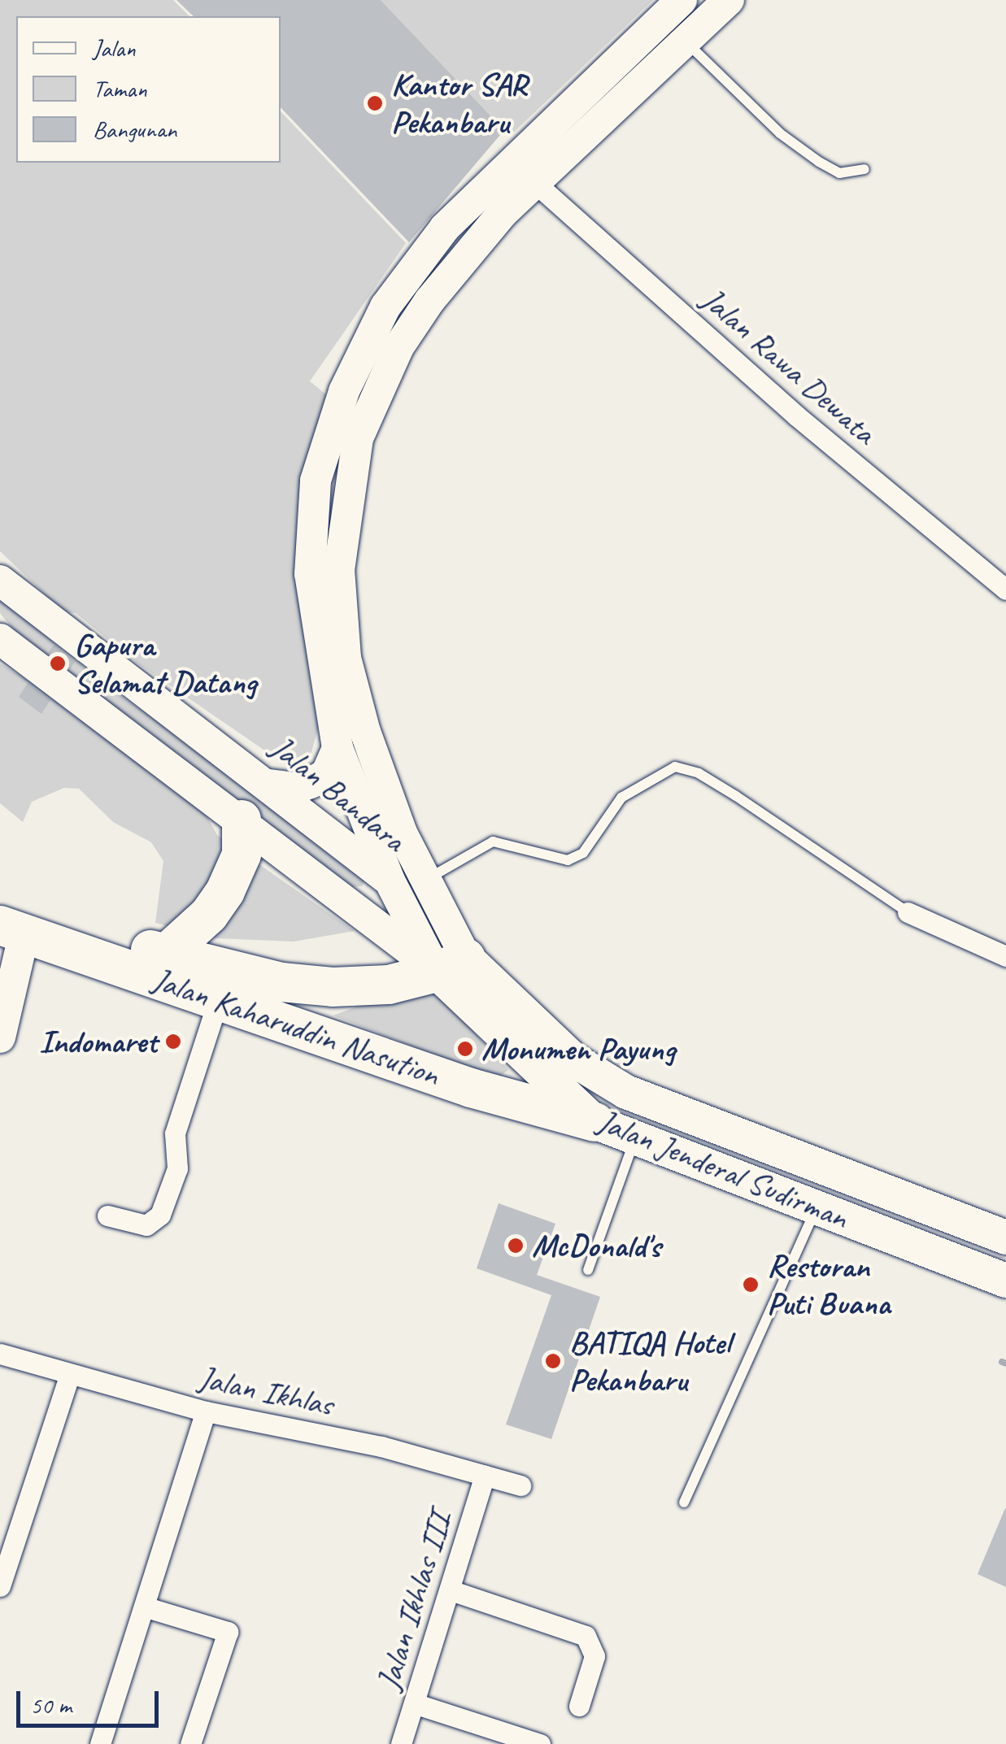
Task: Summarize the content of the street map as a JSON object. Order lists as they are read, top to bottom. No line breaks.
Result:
{"streets":{"highway":["Jalan Kaharuddin Nasution"],"main road":["Jalan Jenderal Sudirman"],"street":["Jalan Rawa Dewata","Jalan Bandara","Jalan Ikhlas","Jalan Ikhlas III"]},"crossings":[["Jalan Kaharuddin Nasution","Jalan Jenderal Sudirman"],["Jalan Ikhlas","Jalan Ikhlas III"]],"places":["Kantor SAR Pekanbaru","Gapura Selamat Datang","Indomaret","Monumen Payung","McDonald's","Restoran Puti Buana","BATIQA Hotel Pekanbaru"],"legend":["Jalan","Taman","Bangunan"],"scale_bar":"50 m"}
